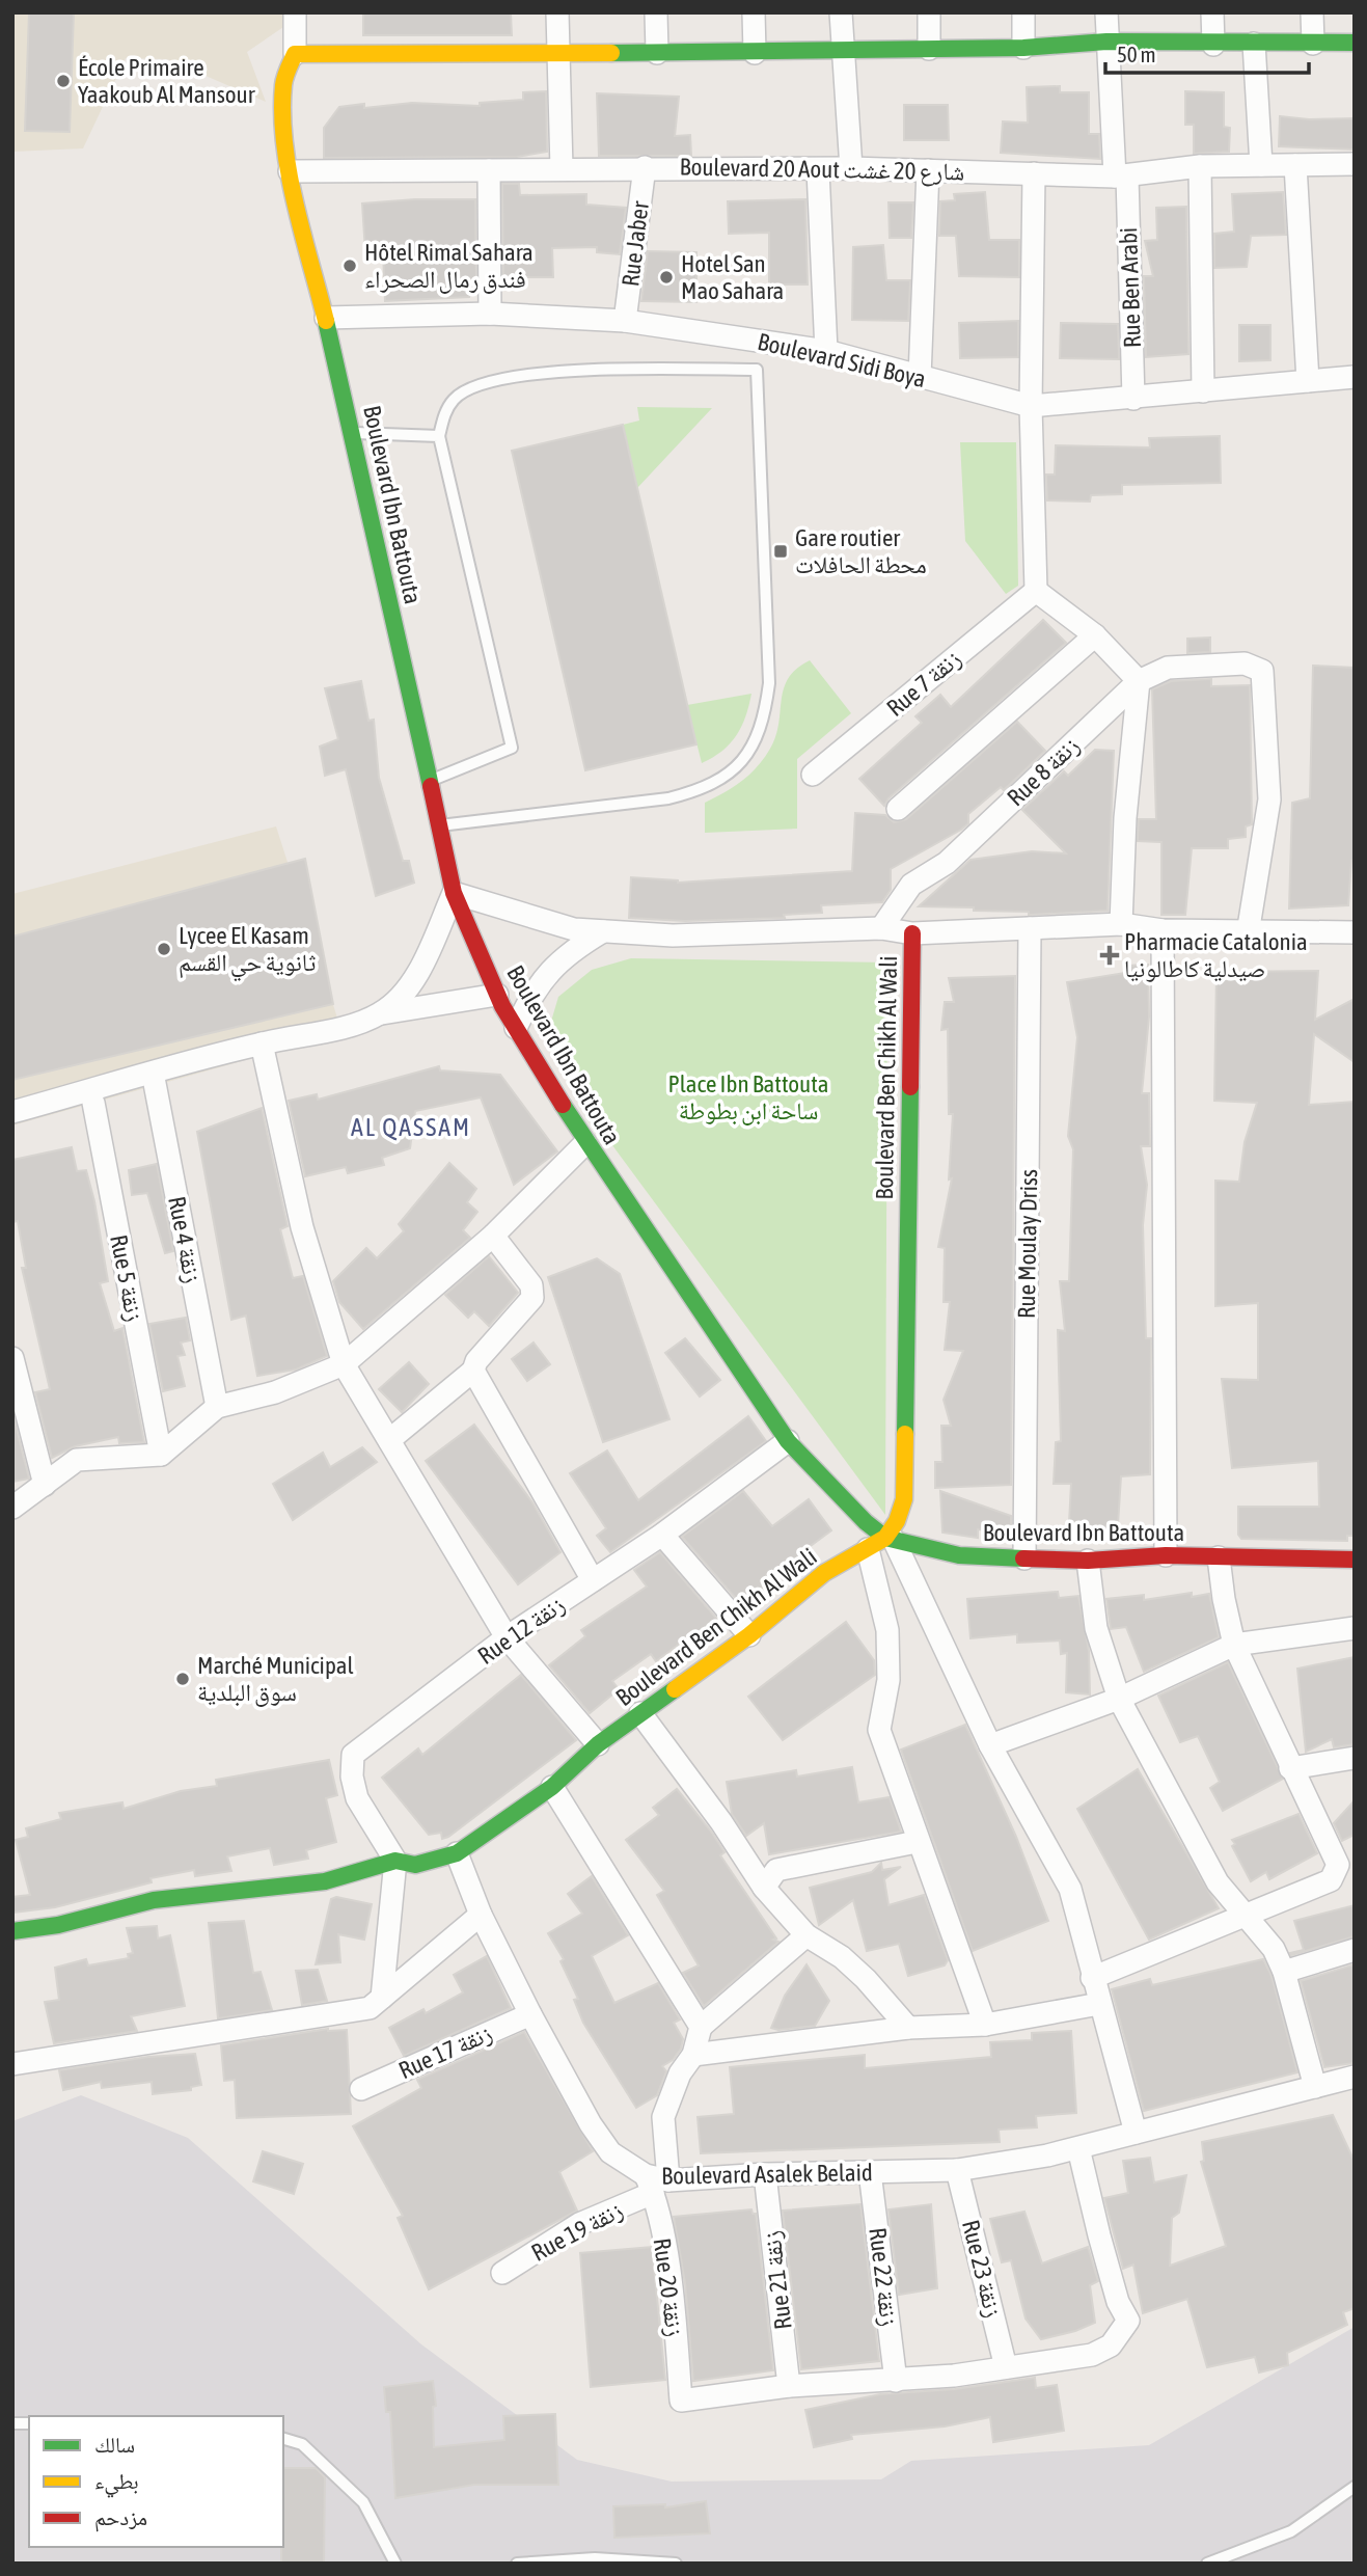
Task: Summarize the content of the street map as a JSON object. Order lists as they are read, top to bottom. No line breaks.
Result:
{"streets":{"street":["Boulevard 20 Aout شارع 20 غشت","Rue Jaber","Rue Ben Arabi","Boulevard Sidi Boya","Boulevard Ibn Battouta","Rue 7 زنقة","Rue 8 زنقة","Boulevard Ben Chikh Al Wali","Rue 4 زنقة","Rue Moulay Driss","Rue 5 زنقة","Rue 12 زنقة","Rue 17 زنقة","Boulevard Asalek Belaid","Rue 19 زنقة","Rue 23 زنقة","Rue 22 زنقة","Rue 21 زنقة","Rue 20 زنقة"]},"crossings":[["Boulevard 20 Aout شارع 20 غشت","Rue Jaber"],["Boulevard 20 Aout شارع 20 غشت","Rue Ben Arabi"],["Boulevard 20 Aout شارع 20 غشت","Boulevard Ibn Battouta"],["Rue Jaber","Boulevard Sidi Boya"],["Rue Ben Arabi","Boulevard Sidi Boya"],["Boulevard Sidi Boya","Boulevard Ibn Battouta"],["Boulevard Ibn Battouta","Boulevard Ben Chikh Al Wali"],["Boulevard Ibn Battouta","Rue Moulay Driss"],["Boulevard Ibn Battouta","Rue 12 زنقة"],["Boulevard Ben Chikh Al Wali","Rue 12 زنقة"],["Boulevard Ben Chikh Al Wali","Boulevard Asalek Belaid"],["Rue 17 زنقة","Boulevard Asalek Belaid"],["Boulevard Asalek Belaid","Rue 19 زنقة"],["Boulevard Asalek Belaid","Rue 23 زنقة"],["Boulevard Asalek Belaid","Rue 22 زنقة"],["Boulevard Asalek Belaid","Rue 21 زنقة"],["Boulevard Asalek Belaid","Rue 20 زنقة"],["Rue 19 زنقة","Rue 20 زنقة"],["Rue 21 زنقة","Rue 20 زنقة"]],"districts":["AL QASSAM"],"parks":["Place Ibn Battouta ساحة ابن بطوطة"],"places":{"other":["École Primaire Yaakoub Al Mansour","Hôtel Rimal Sahara فندق رمال الصحراء","Hotel San Mao Sahara","Lycee El Kasam ثانوية حي القسم","Marché Municipal سوق البلدية"],"transit":["Gare routier محطة الحافلات"],"health":["Pharmacie Catalonia صيدلية كاطالونيا"]},"legend":["سالك","بطيء","مزدحم"],"scale_bar":"50 m"}
